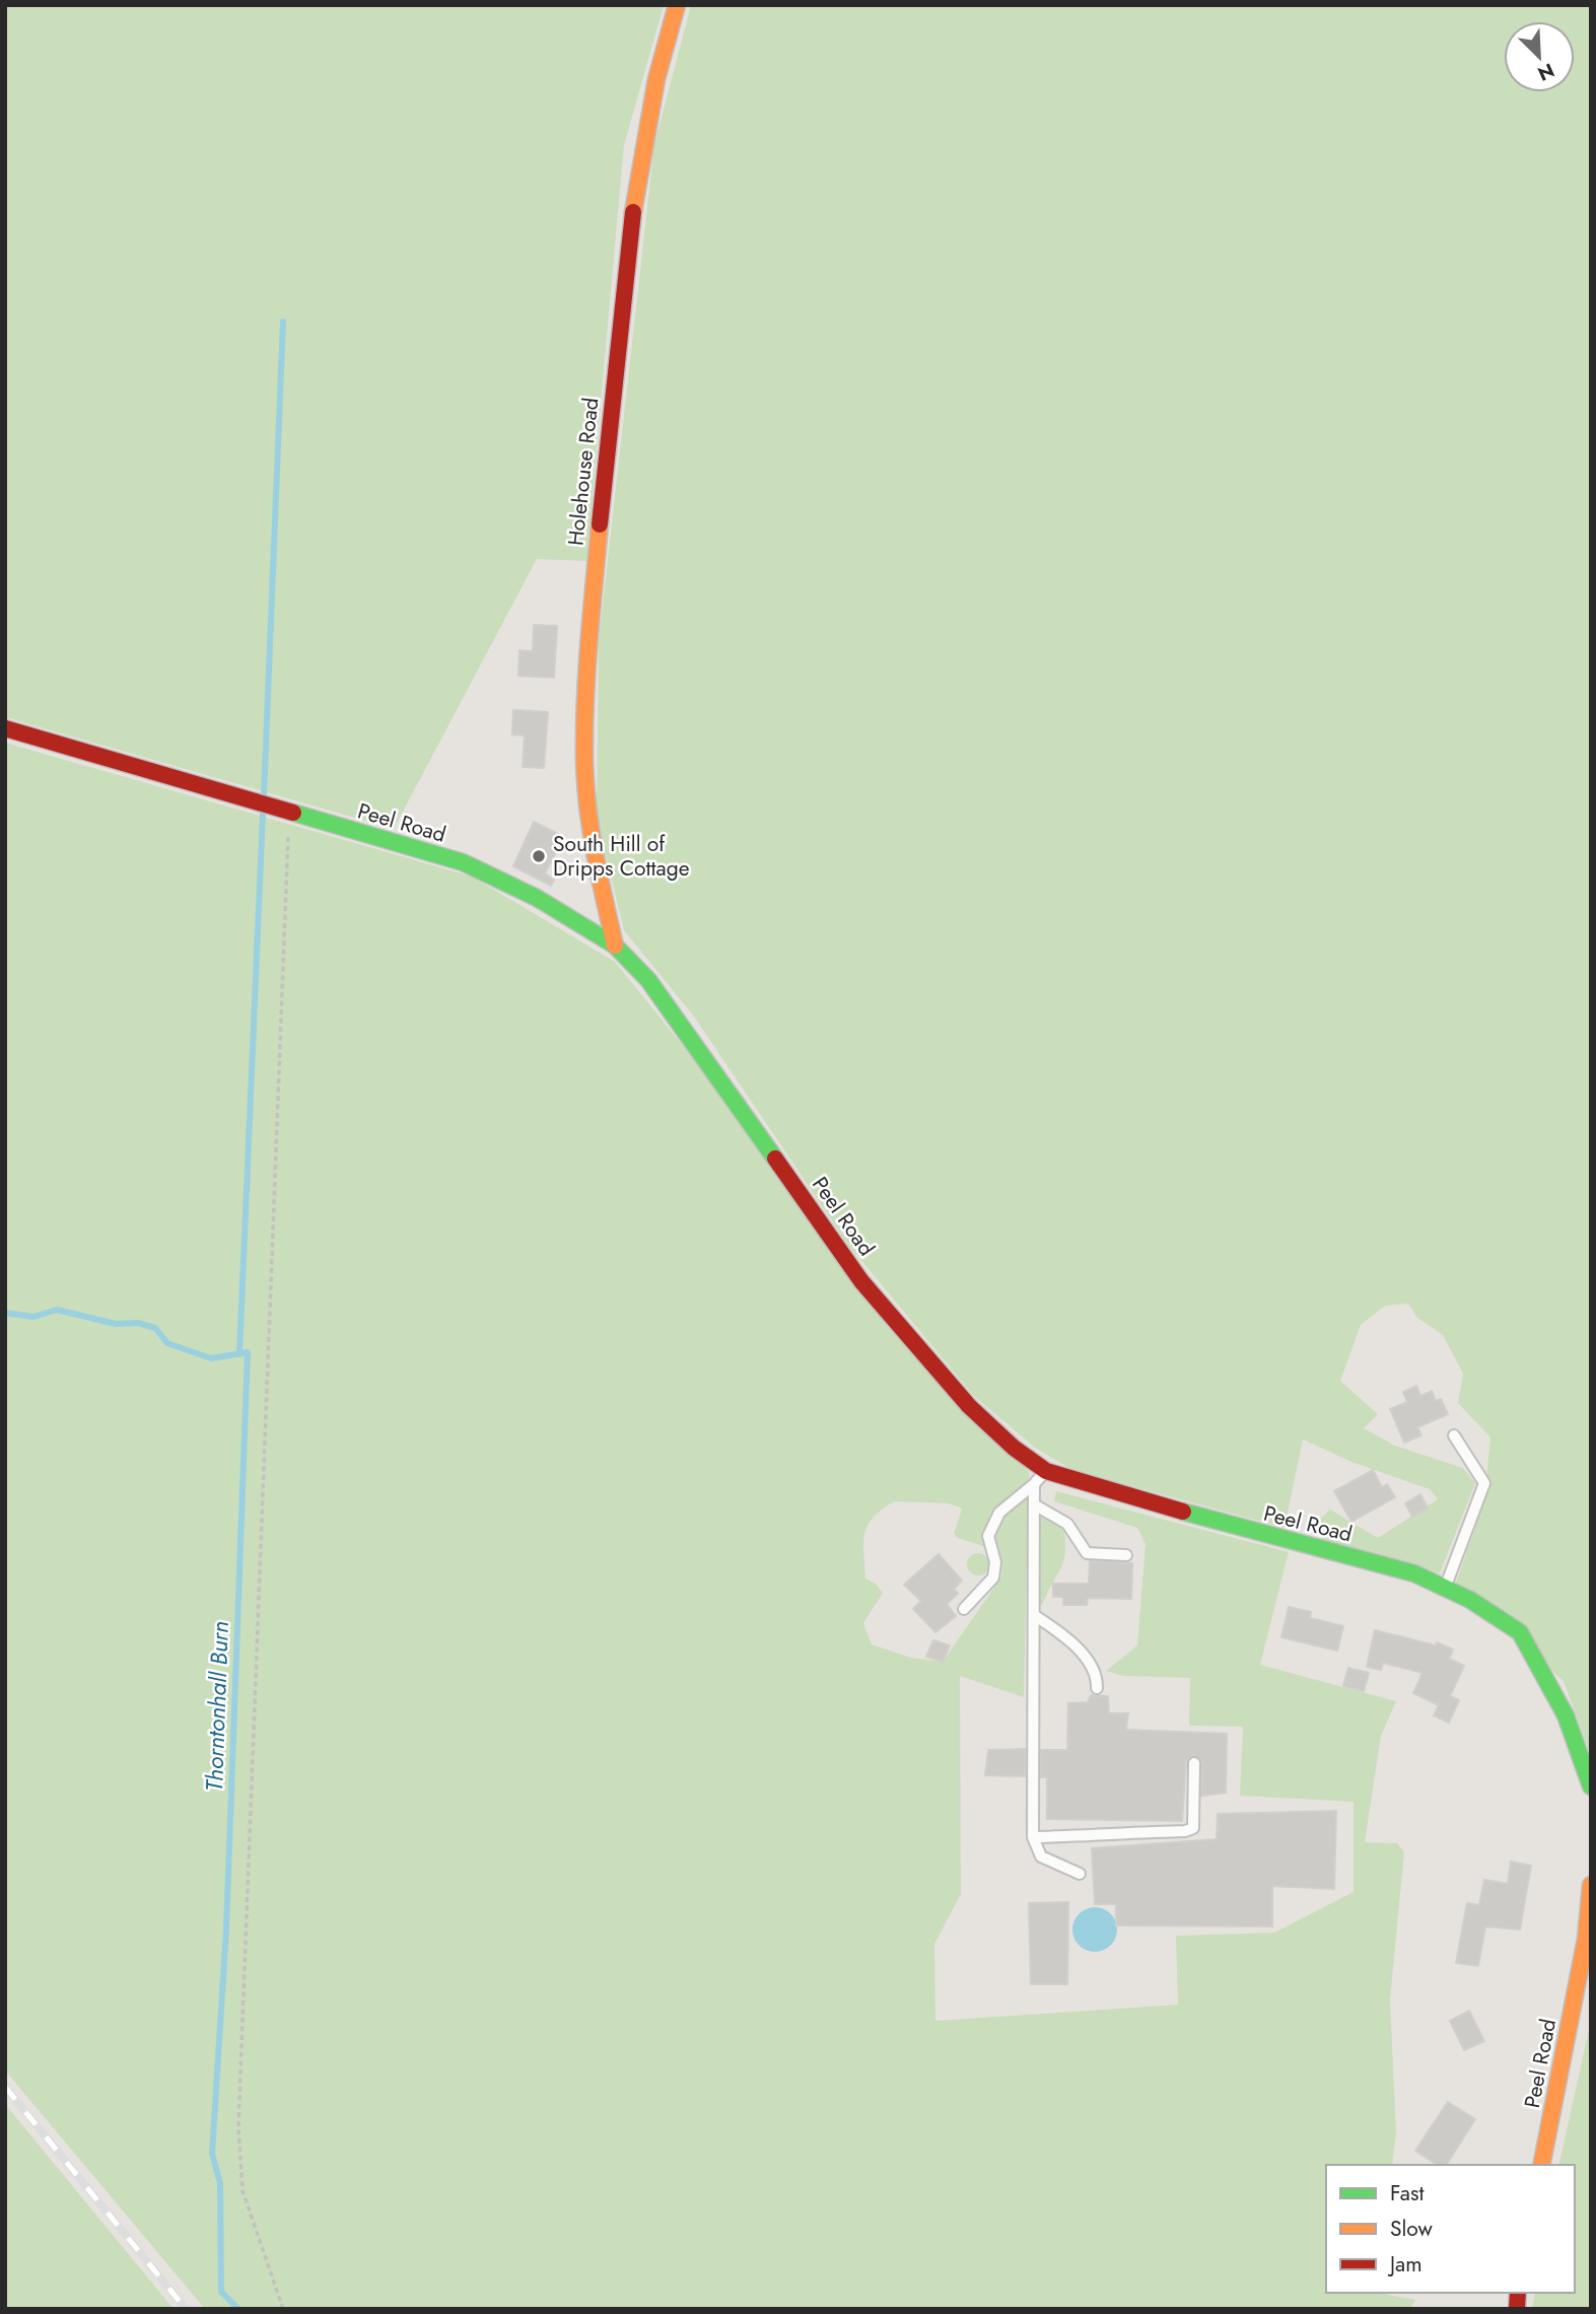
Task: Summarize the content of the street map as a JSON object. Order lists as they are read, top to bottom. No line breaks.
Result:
{"streets":{"street":["Holehouse Road","Peel Road"]},"crossings":[["Holehouse Road","Peel Road"]],"water":["Thorntonhall Burn"],"places":["South Hill of Dripps Cottage"],"legend":["Fast","Slow","Jam"],"north":"bottom right"}
